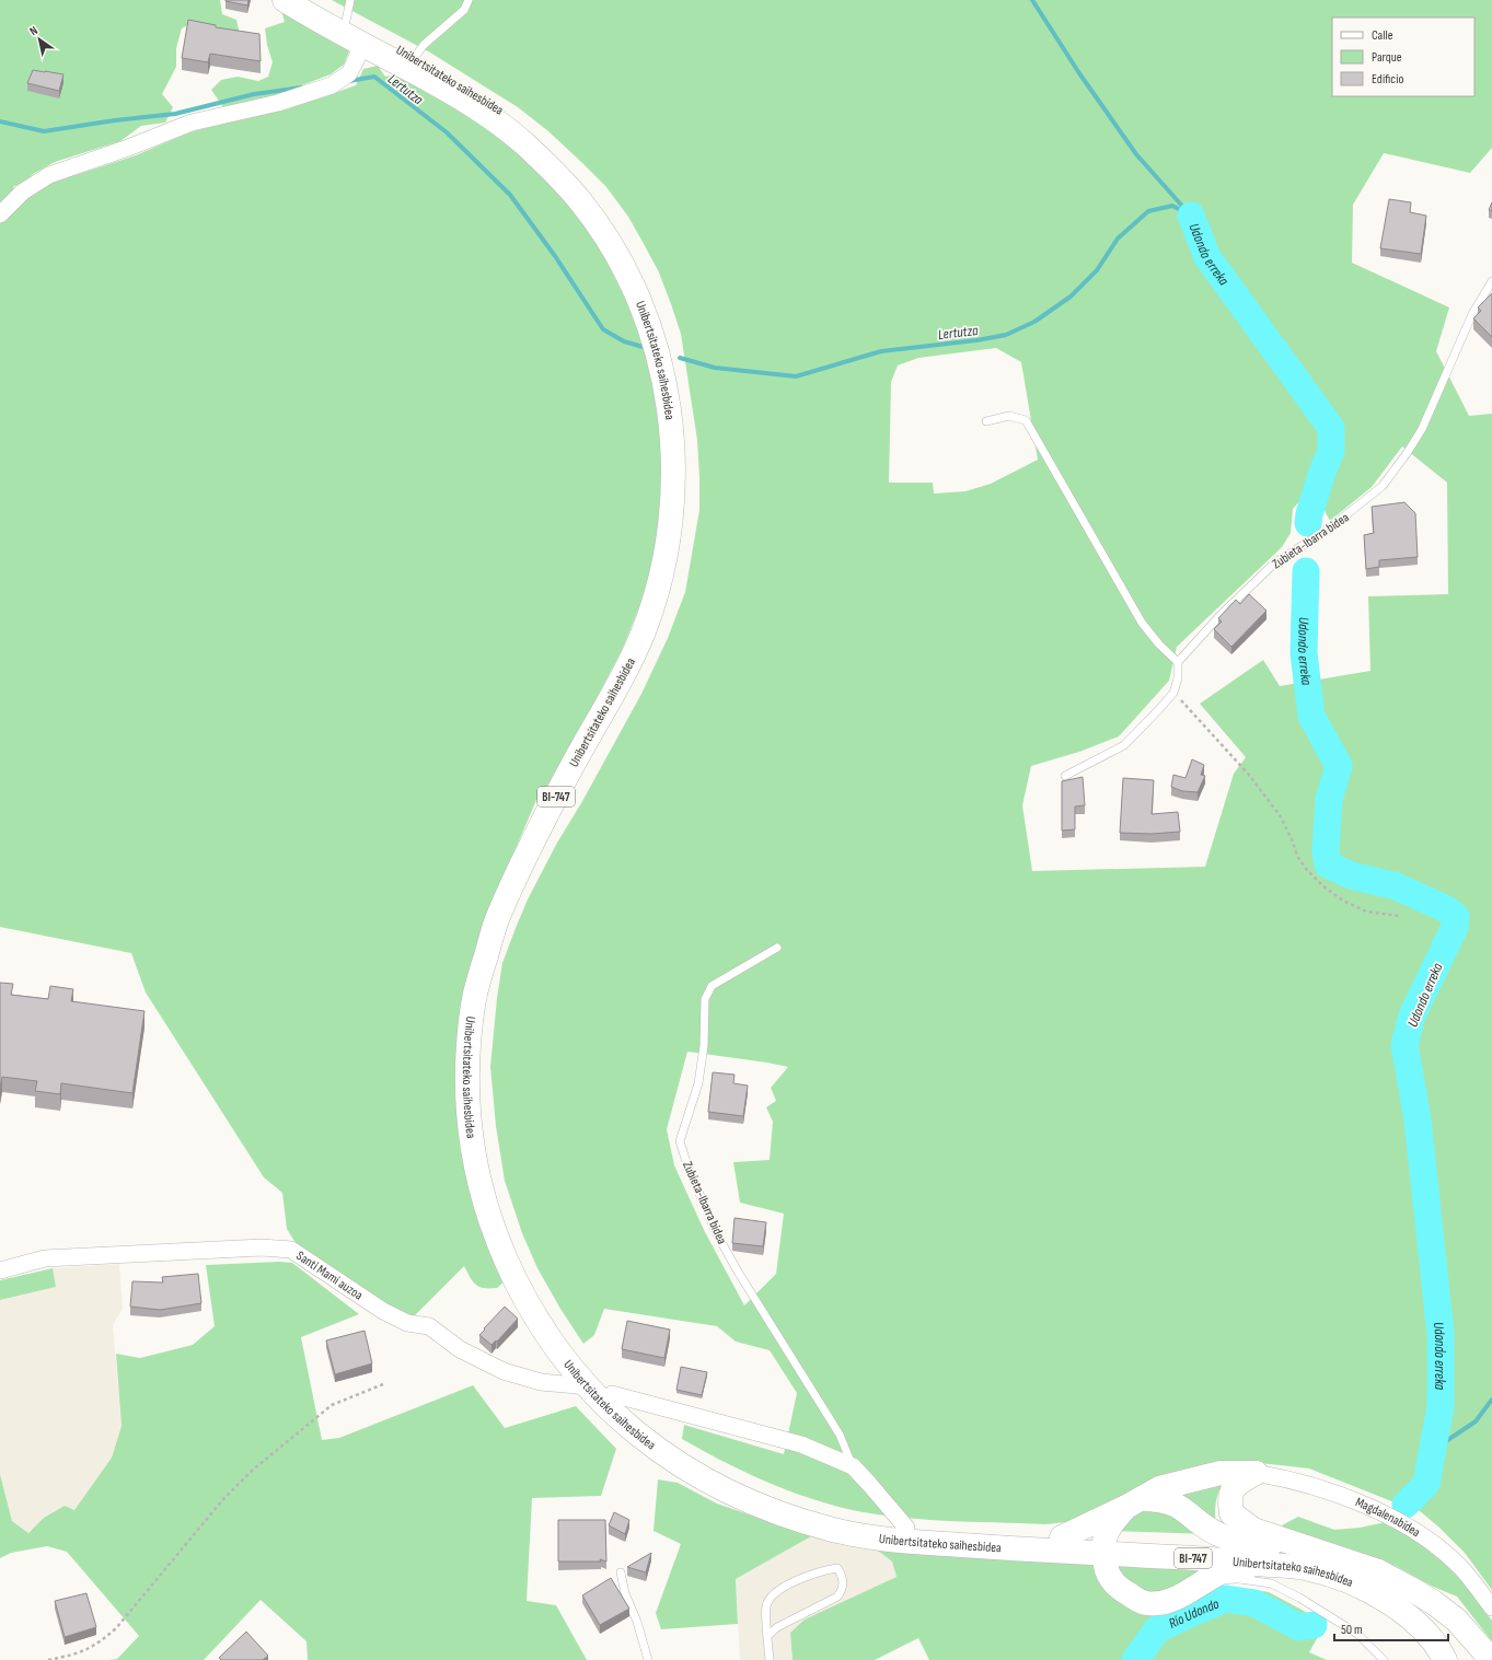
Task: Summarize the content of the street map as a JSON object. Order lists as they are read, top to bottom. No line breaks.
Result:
{"streets":{"main road":["Unibertsitateko saihesbidea","BI-747"],"street":["Santi Mami auzoa","Magdalenabidea"],"lane":["Zubieta-Ibarra bidea"]},"crossings":[["Unibertsitateko saihesbidea","BI-747"],["Unibertsitateko saihesbidea","Santi Mami auzoa"]],"water":["Lertutza","Udondo erreka","Río Udondo"],"legend":["Calle","Parque","Edificio"],"scale_bar":"50 m","north":"top left"}
